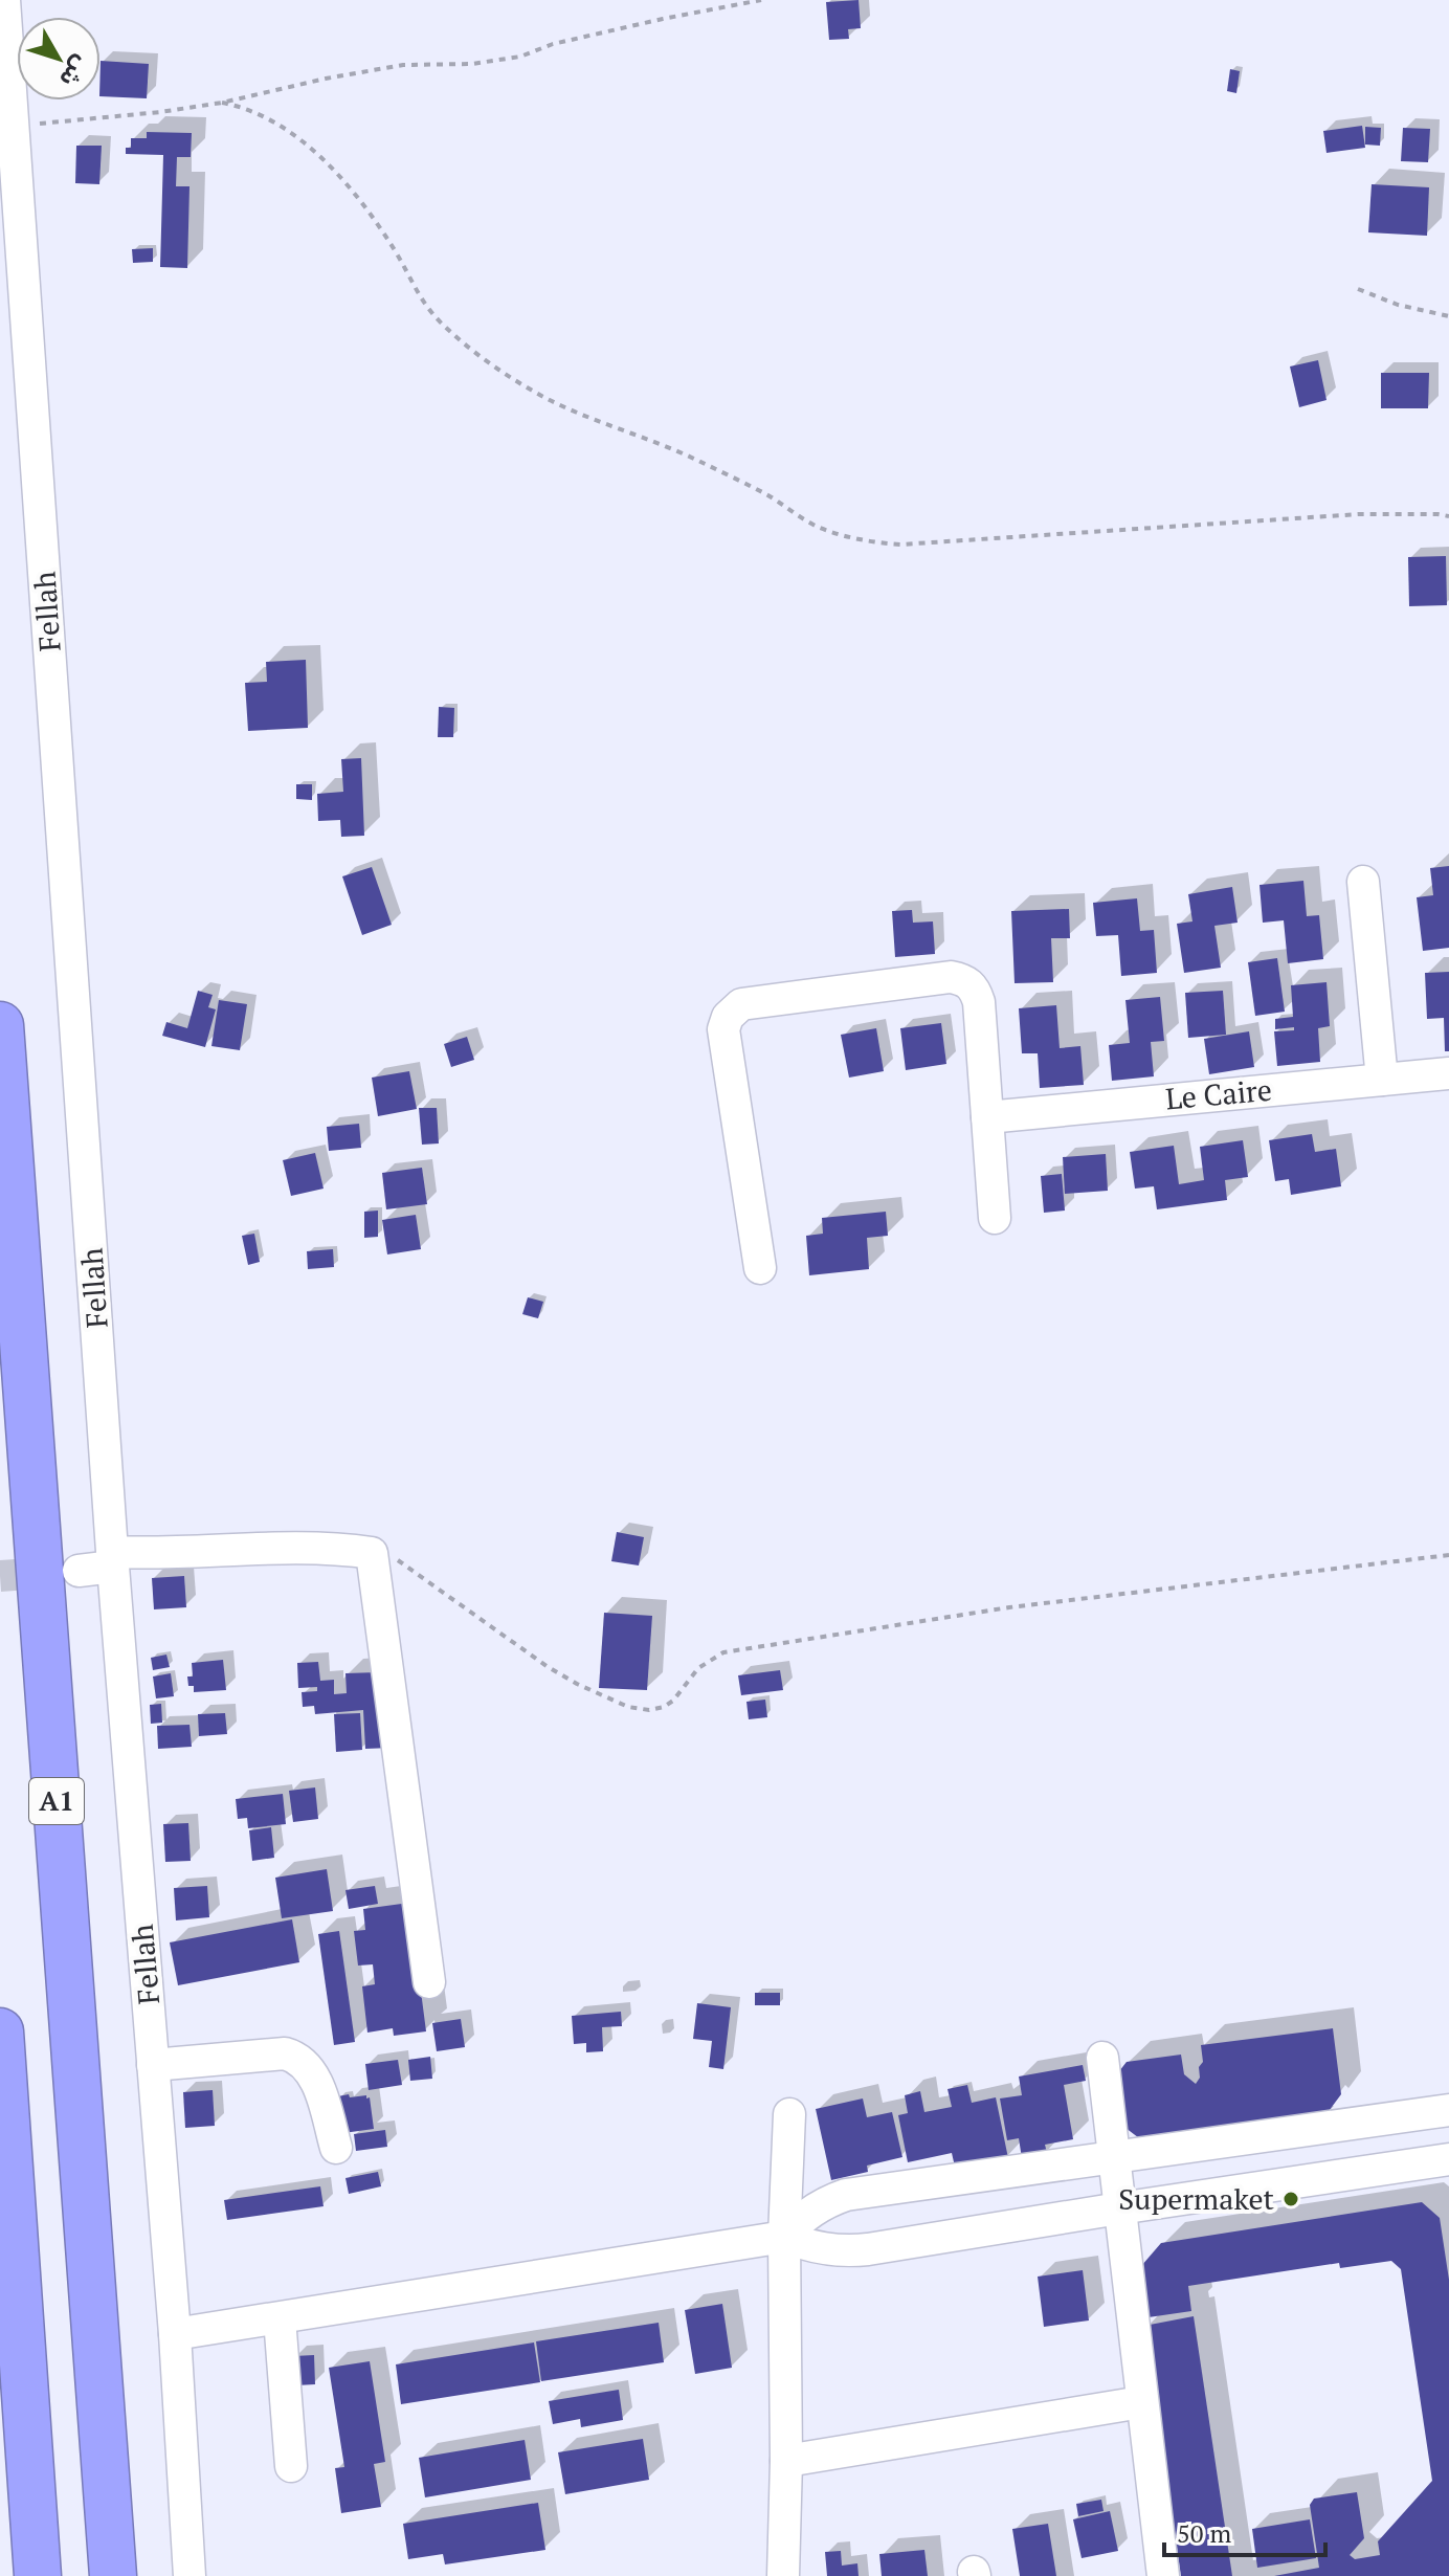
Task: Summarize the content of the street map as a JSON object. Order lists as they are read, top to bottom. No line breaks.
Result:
{"streets":{"highway":["A1"],"street":["Fellah","Le Caire"]},"places":["Supermaket"],"scale_bar":"50 m","north":"bottom right"}
